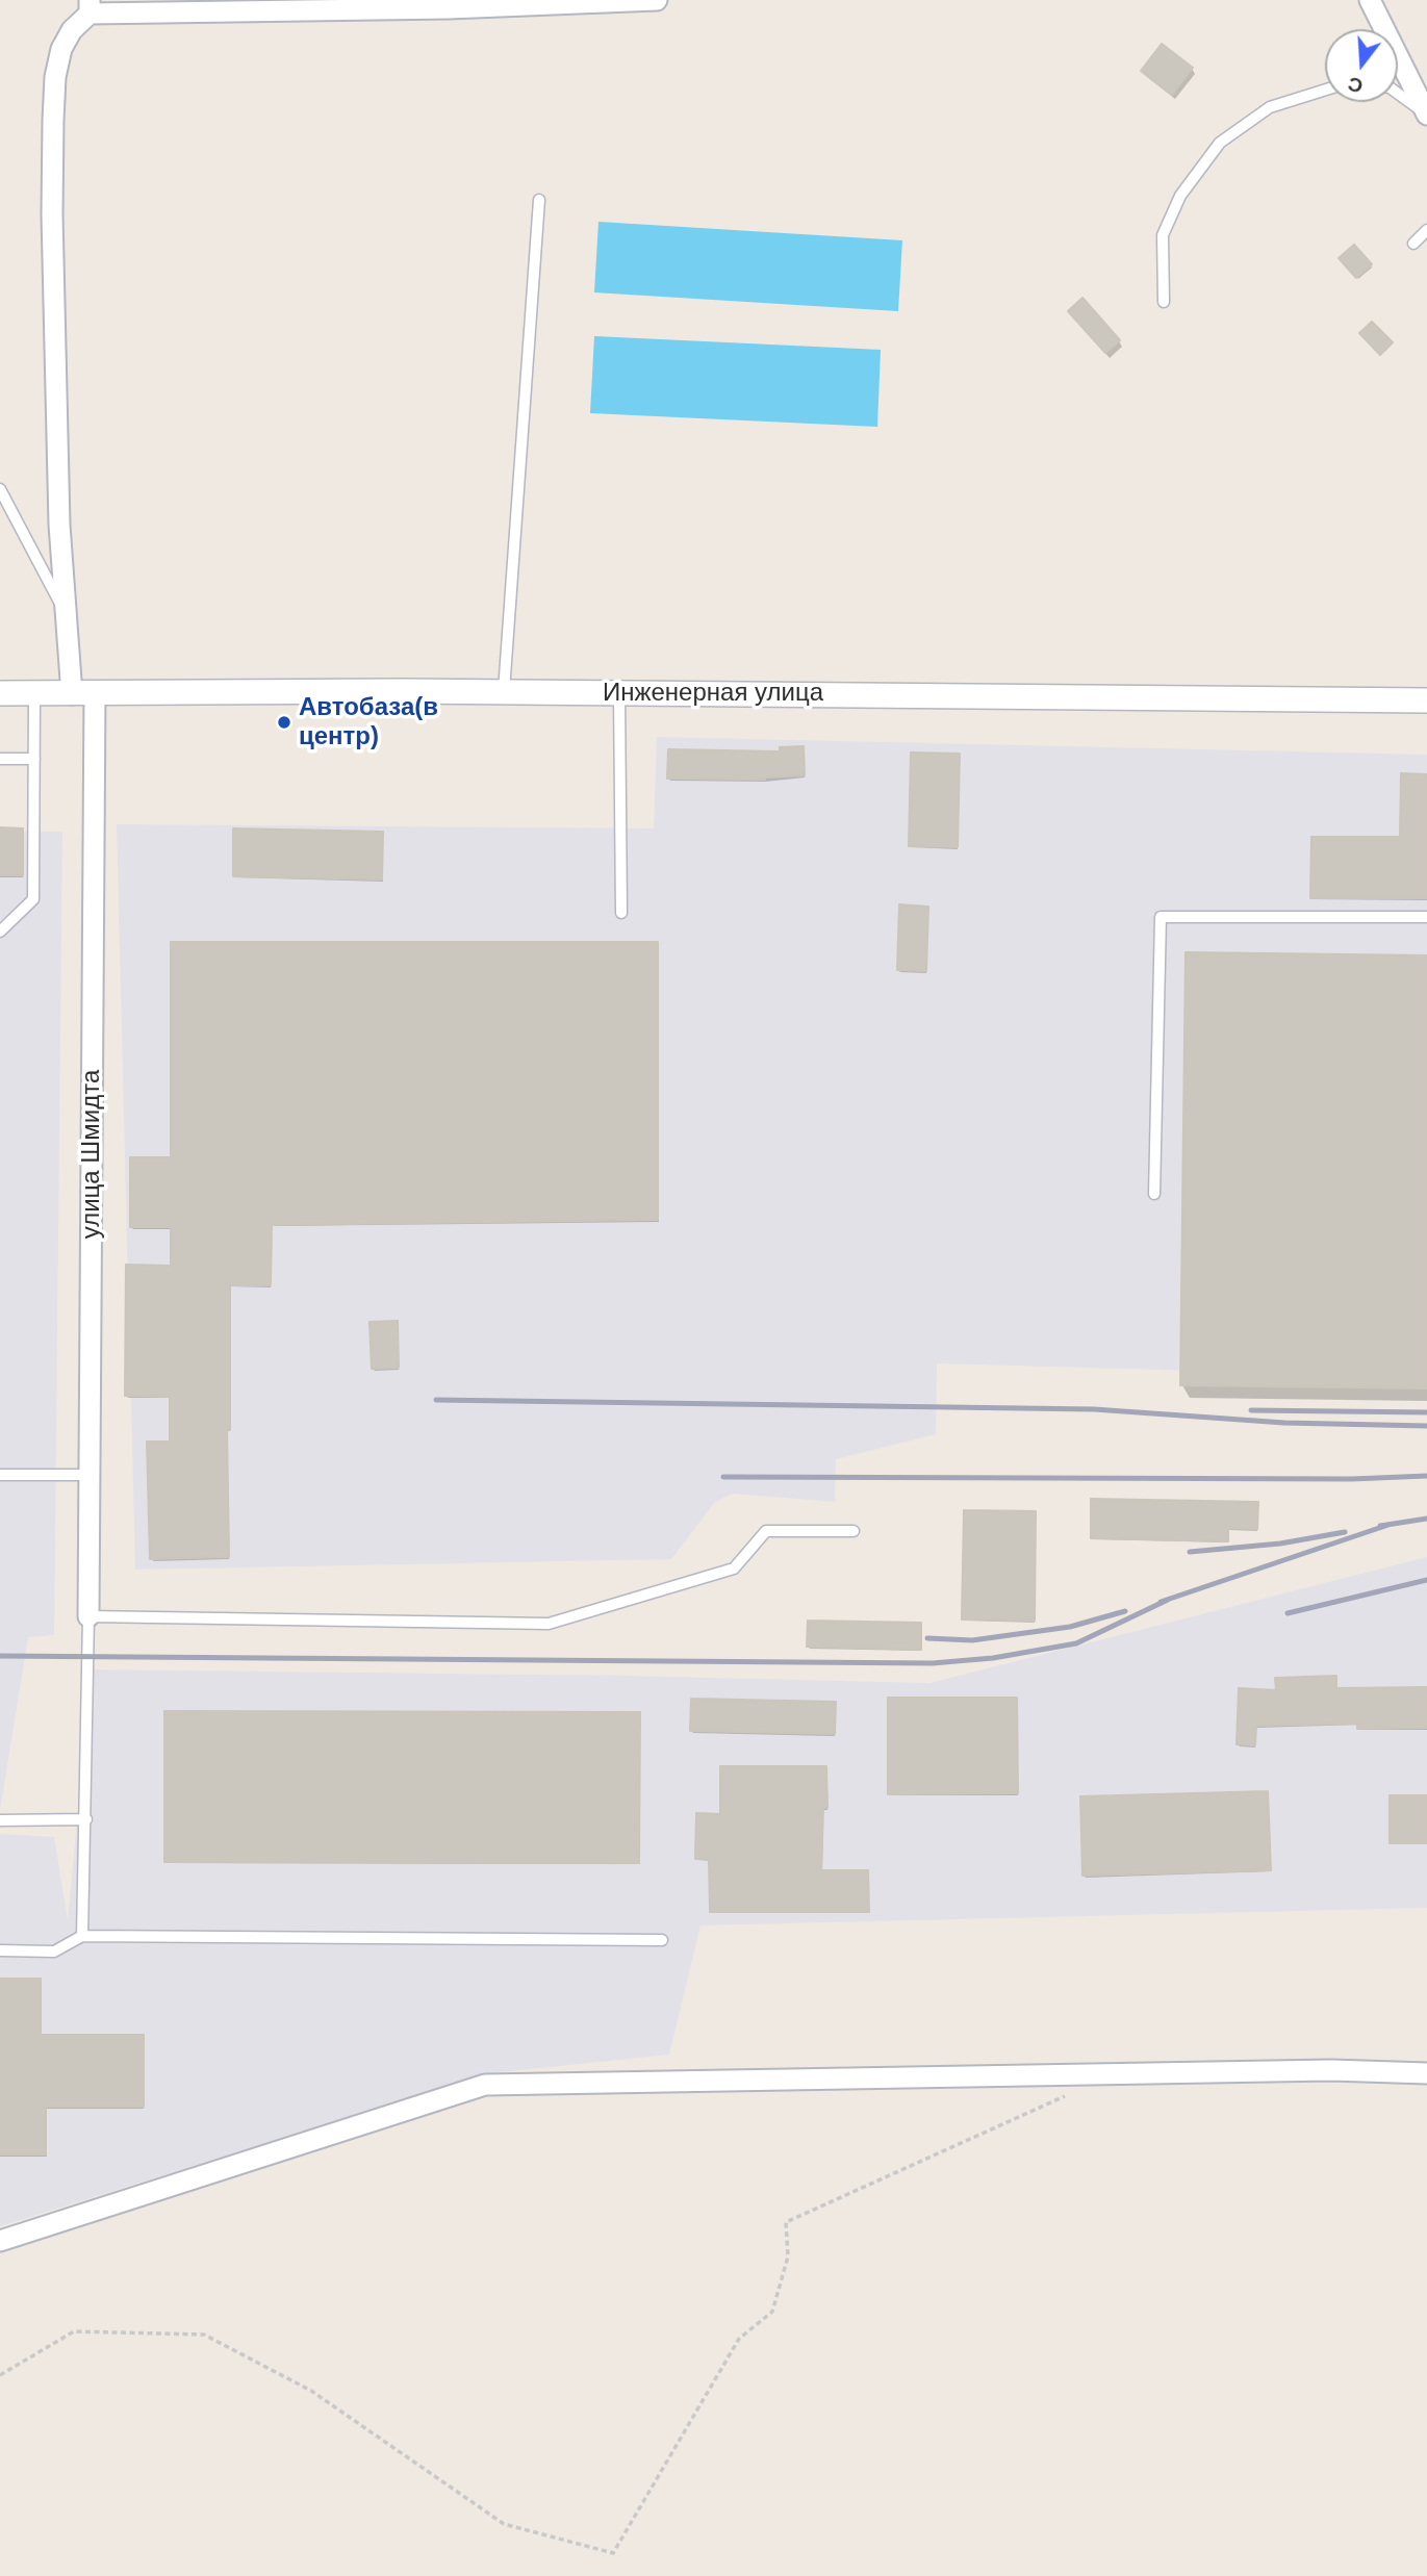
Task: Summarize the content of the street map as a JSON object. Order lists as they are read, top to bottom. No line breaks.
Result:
{"streets":{"street":["Инженерная улица","улица Шмидта"]},"crossings":[["Инженерная улица","улица Шмидта"]],"places":["Автобаза(в центр)"],"north":"bottom"}
